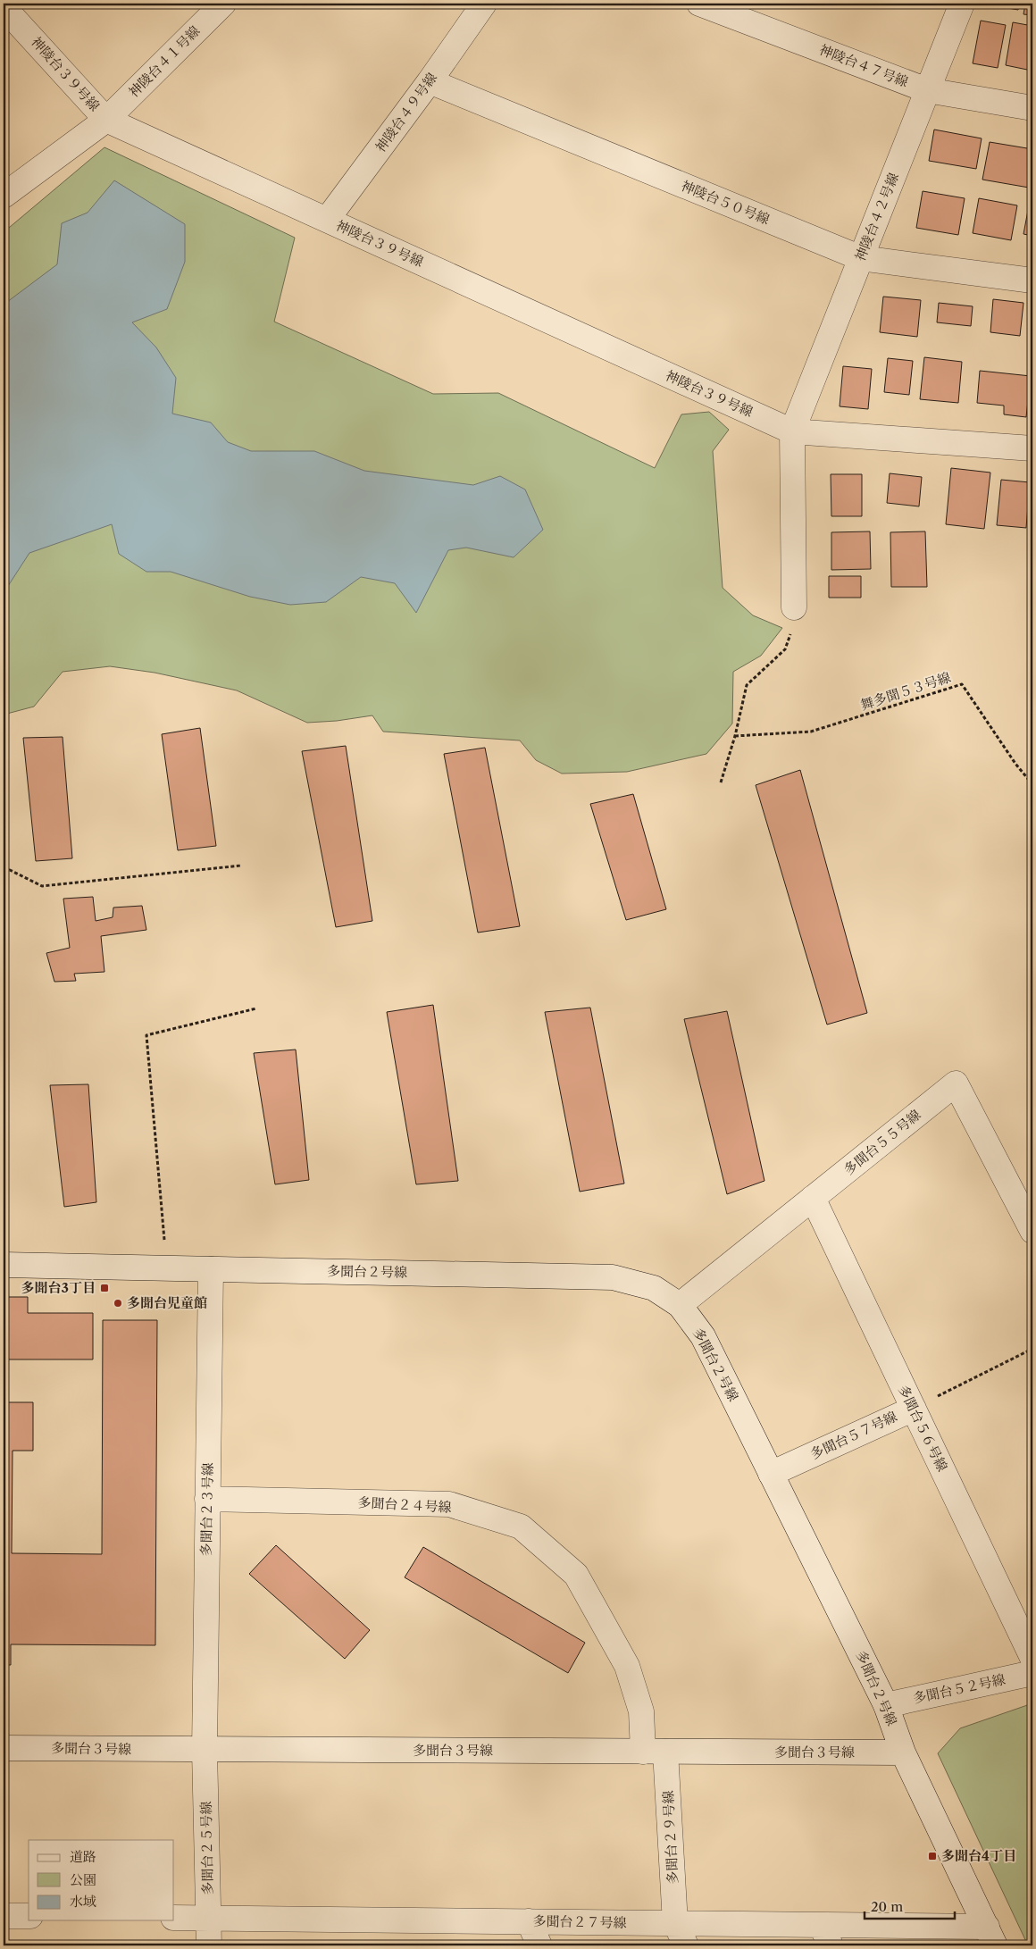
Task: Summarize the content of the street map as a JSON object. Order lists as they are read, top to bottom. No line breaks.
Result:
{"streets":{"street":["神陵台４１号線","神陵台４７号線","神陵台３９号線","神陵台４９号線","神陵台５０号線","神陵台４２号線","多聞台５５号線","多聞台２号線","多聞台５６号線","多聞台５７号線","多聞台２４号線","多聞台２３号線","多聞台５２号線","多聞台３号線","多聞台２９号線","多聞台２５号線","多聞台２７号線"],"path":["舞多聞５３号線"]},"crossings":[["神陵台４１号線","神陵台３９号線"],["神陵台４７号線","神陵台４２号線"],["神陵台３９号線","神陵台４９号線"],["神陵台３９号線","神陵台４２号線"],["神陵台４９号線","神陵台５０号線"],["神陵台５０号線","神陵台４２号線"],["多聞台５５号線","多聞台２号線"],["多聞台５５号線","多聞台５６号線"],["多聞台２号線","多聞台５７号線"],["多聞台２号線","多聞台２３号線"],["多聞台２号線","多聞台５２号線"],["多聞台２号線","多聞台３号線"],["多聞台２号線","多聞台２７号線"],["多聞台５６号線","多聞台５７号線"],["多聞台２４号線","多聞台２３号線"],["多聞台２４号線","多聞台３号線"],["多聞台２４号線","多聞台２９号線"],["多聞台２３号線","多聞台３号線"],["多聞台２３号線","多聞台２５号線"],["多聞台３号線","多聞台２９号線"],["多聞台３号線","多聞台２５号線"],["多聞台２９号線","多聞台２７号線"],["多聞台２５号線","多聞台２７号線"]],"places":{"transit":["多聞台3丁目","多聞台4丁目"],"other":["多聞台児童館"]},"legend":["道路","公園","水域"],"scale_bar":"20 m"}
